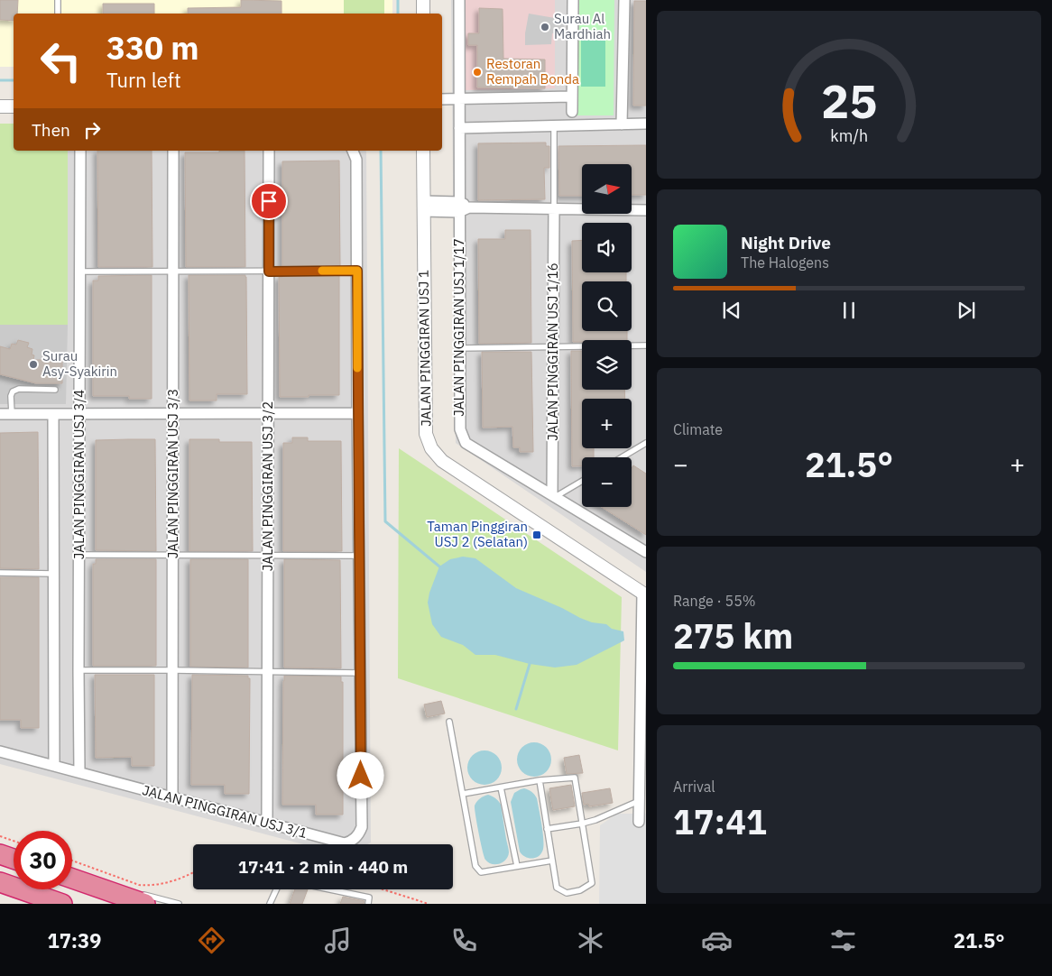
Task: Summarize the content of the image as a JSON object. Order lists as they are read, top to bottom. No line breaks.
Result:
{"streets":{"street":["JALAN PINGGIRAN USJ 1/17","JALAN PINGGIRAN USJ 1","JALAN PINGGIRAN USJ 1/16","JALAN PINGGIRAN USJ 3/3","JALAN PINGGIRAN USJ 3/4","JALAN PINGGIRAN USJ 3/2","JALAN PINGGIRAN USJ 3/1"]},"crossings":[["JALAN PINGGIRAN USJ 1/17","JALAN PINGGIRAN USJ 1/16"],["JALAN PINGGIRAN USJ 3/3","JALAN PINGGIRAN USJ 3/1"],["JALAN PINGGIRAN USJ 3/4","JALAN PINGGIRAN USJ 3/1"],["JALAN PINGGIRAN USJ 3/2","JALAN PINGGIRAN USJ 3/1"]],"places":{"other":["Surau Al Mardhiah","Restoran Rempah Bonda","Surau Asy-Syakirin"],"transit":["Taman Pinggiran USJ 2 (Selatan)"]},"north":"right","page":{"turn":["330 m","Turn left"],"then":"Then","map_buttons":["+","−"],"song":["Night Drive","The Halogens"],"tile":["Climate",["Range · 55%","275 km"],["Arrival","17:41"]],"heat":["−","21.5°","+"],"limit":"30","trip":"17:41 · 2 min · 440 m","tabs":["17:39","21.5°"],"gauge":["25","km/h"]}}
